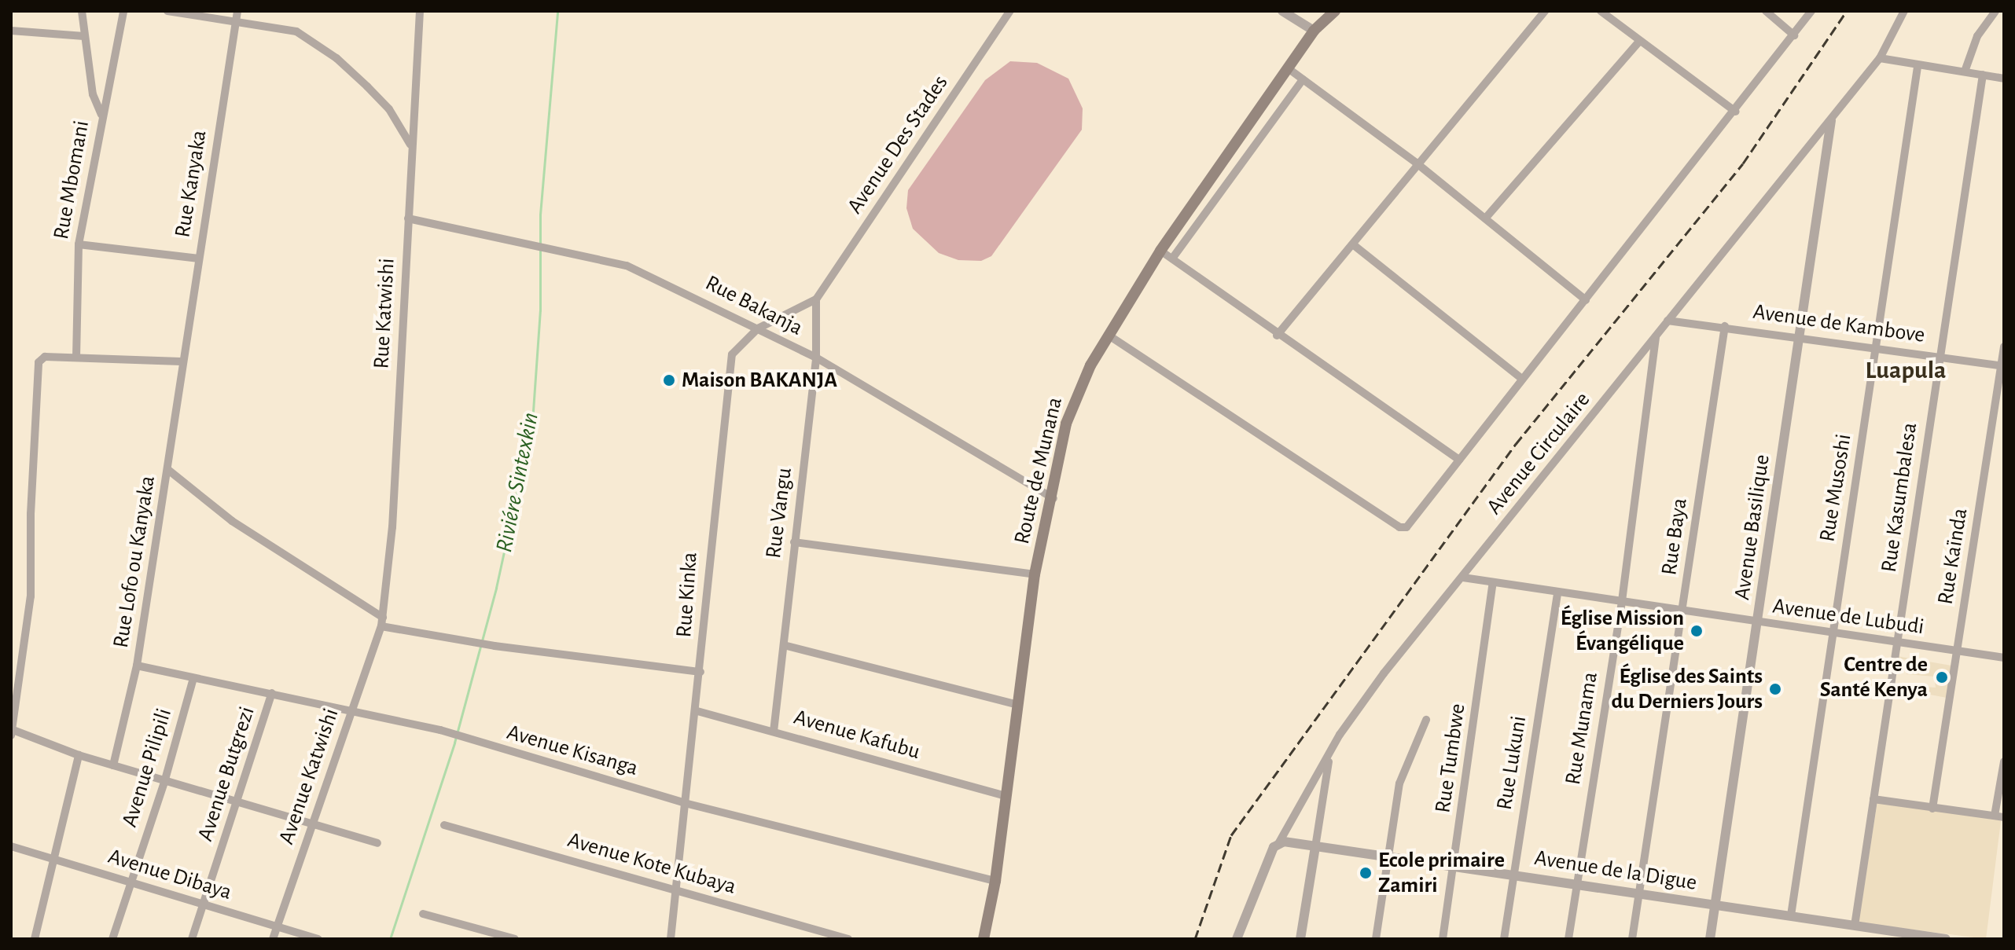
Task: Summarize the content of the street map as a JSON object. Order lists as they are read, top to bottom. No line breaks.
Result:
{"streets":{"main road":["Route de Munana"],"street":["Avenue Des Stades","Rue Mbomani","Rue Kanyaka","Rue Bakanja","Rue Katwishi","Avenue de Kambove","Avenue Circulaire","Rue Musoshi","Rue Kasumbalesa","Rue Vangu","Avenue Basilique","Rue Baya","Rue Kaïnda","Rue Lofo ou Kanyaka","Rue Kinka","Avenue de Lubudi","Rue Munama","Avenue Kafubu","Avenue Kisanga","Rue Tumbwe","Rue Lukuni","Avenue Pilipili","Avenue Butgrezi","Avenue Katwishi","Avenue Kote Kubaya","Avenue de la Digue","Avenue Dibaya"]},"crossings":[["Avenue Des Stades","Rue Vangu"],["Avenue Des Stades","Rue Kinka"],["Rue Kanyaka","Rue Lofo ou Kanyaka"],["Rue Bakanja","Rue Katwishi"],["Rue Bakanja","Route de Munana"],["Rue Bakanja","Rue Vangu"],["Rue Bakanja","Rue Kinka"],["Rue Katwishi","Avenue Katwishi"],["Avenue de Kambove","Avenue Circulaire"],["Avenue de Kambove","Rue Musoshi"],["Avenue de Kambove","Rue Kasumbalesa"],["Avenue de Kambove","Avenue Basilique"],["Avenue de Kambove","Rue Baya"],["Avenue de Kambove","Rue Kaïnda"],["Avenue Circulaire","Avenue Basilique"],["Avenue Circulaire","Avenue de Lubudi"],["Avenue Circulaire","Rue Munama"],["Avenue Circulaire","Avenue de la Digue"],["Route de Munana","Avenue Kafubu"],["Route de Munana","Avenue Kisanga"],["Rue Musoshi","Avenue de Lubudi"],["Rue Musoshi","Avenue de la Digue"],["Rue Kasumbalesa","Avenue de Lubudi"],["Rue Kasumbalesa","Avenue de la Digue"],["Rue Vangu","Rue Kinka"],["Rue Vangu","Avenue Kafubu"],["Avenue Basilique","Avenue de Lubudi"],["Avenue Basilique","Avenue de la Digue"],["Rue Baya","Avenue de Lubudi"],["Rue Baya","Avenue de la Digue"],["Rue Kaïnda","Avenue de Lubudi"],["Rue Lofo ou Kanyaka","Avenue Kisanga"],["Rue Kinka","Avenue Kafubu"],["Rue Kinka","Avenue Kisanga"],["Rue Kinka","Avenue Kote Kubaya"],["Avenue de Lubudi","Rue Munama"],["Avenue de Lubudi","Rue Tumbwe"],["Avenue de Lubudi","Rue Lukuni"],["Rue Munama","Avenue de la Digue"],["Avenue Kisanga","Avenue Pilipili"],["Avenue Kisanga","Avenue Butgrezi"],["Avenue Kisanga","Avenue Katwishi"],["Rue Tumbwe","Avenue de la Digue"],["Rue Lukuni","Avenue de la Digue"],["Avenue Pilipili","Avenue Dibaya"],["Avenue Butgrezi","Avenue Dibaya"],["Avenue Katwishi","Avenue Dibaya"]],"districts":["Luapula"],"water":["Riviére Sintexkin"],"places":["Maison BAKANJA","Église Mission Évangélique","Centre de Santé Kenya","Église des Saints du Derniers Jours","Ecole primaire Zamiri"]}
